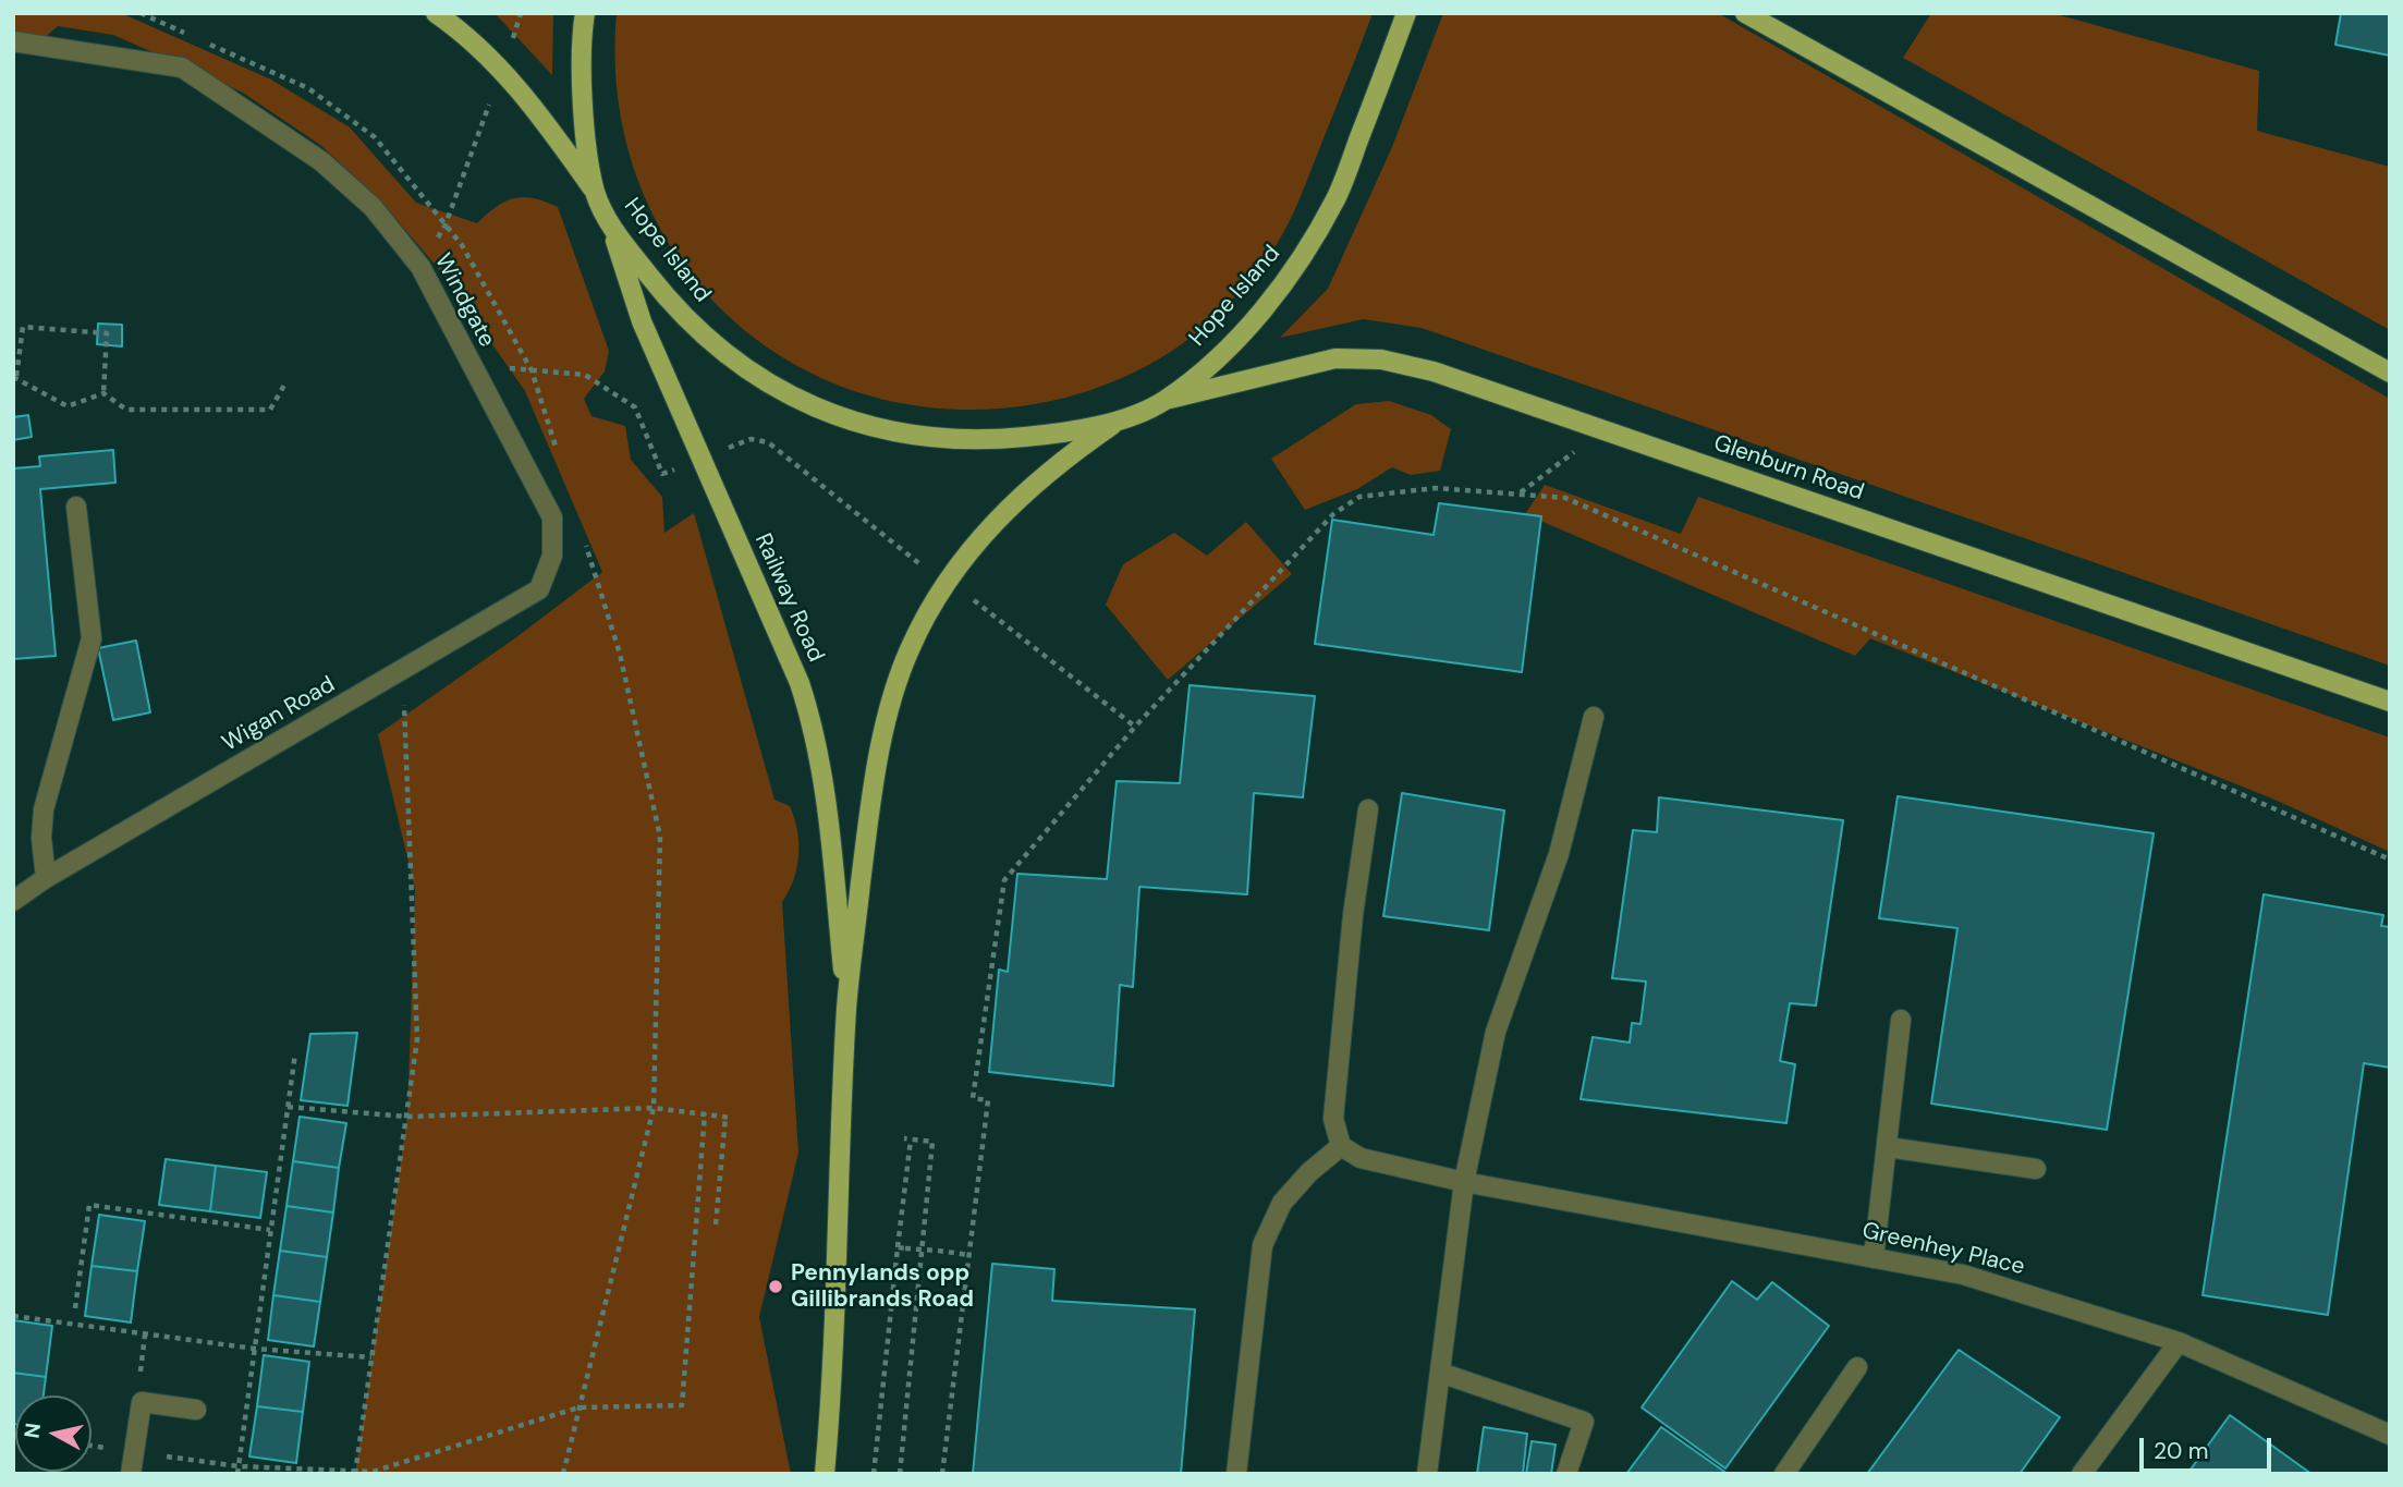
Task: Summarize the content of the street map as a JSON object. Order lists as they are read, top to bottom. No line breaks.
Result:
{"streets":{"main road":["Hope Island","Glenburn Road","Railway Road"],"street":["Windgate","Wigan Road","Greenhey Place"]},"crossings":[["Hope Island","Glenburn Road"],["Hope Island","Railway Road"],["Windgate","Wigan Road"]],"places":["Pennylands opp Gillibrands Road"],"scale_bar":"20 m","north":"left"}
